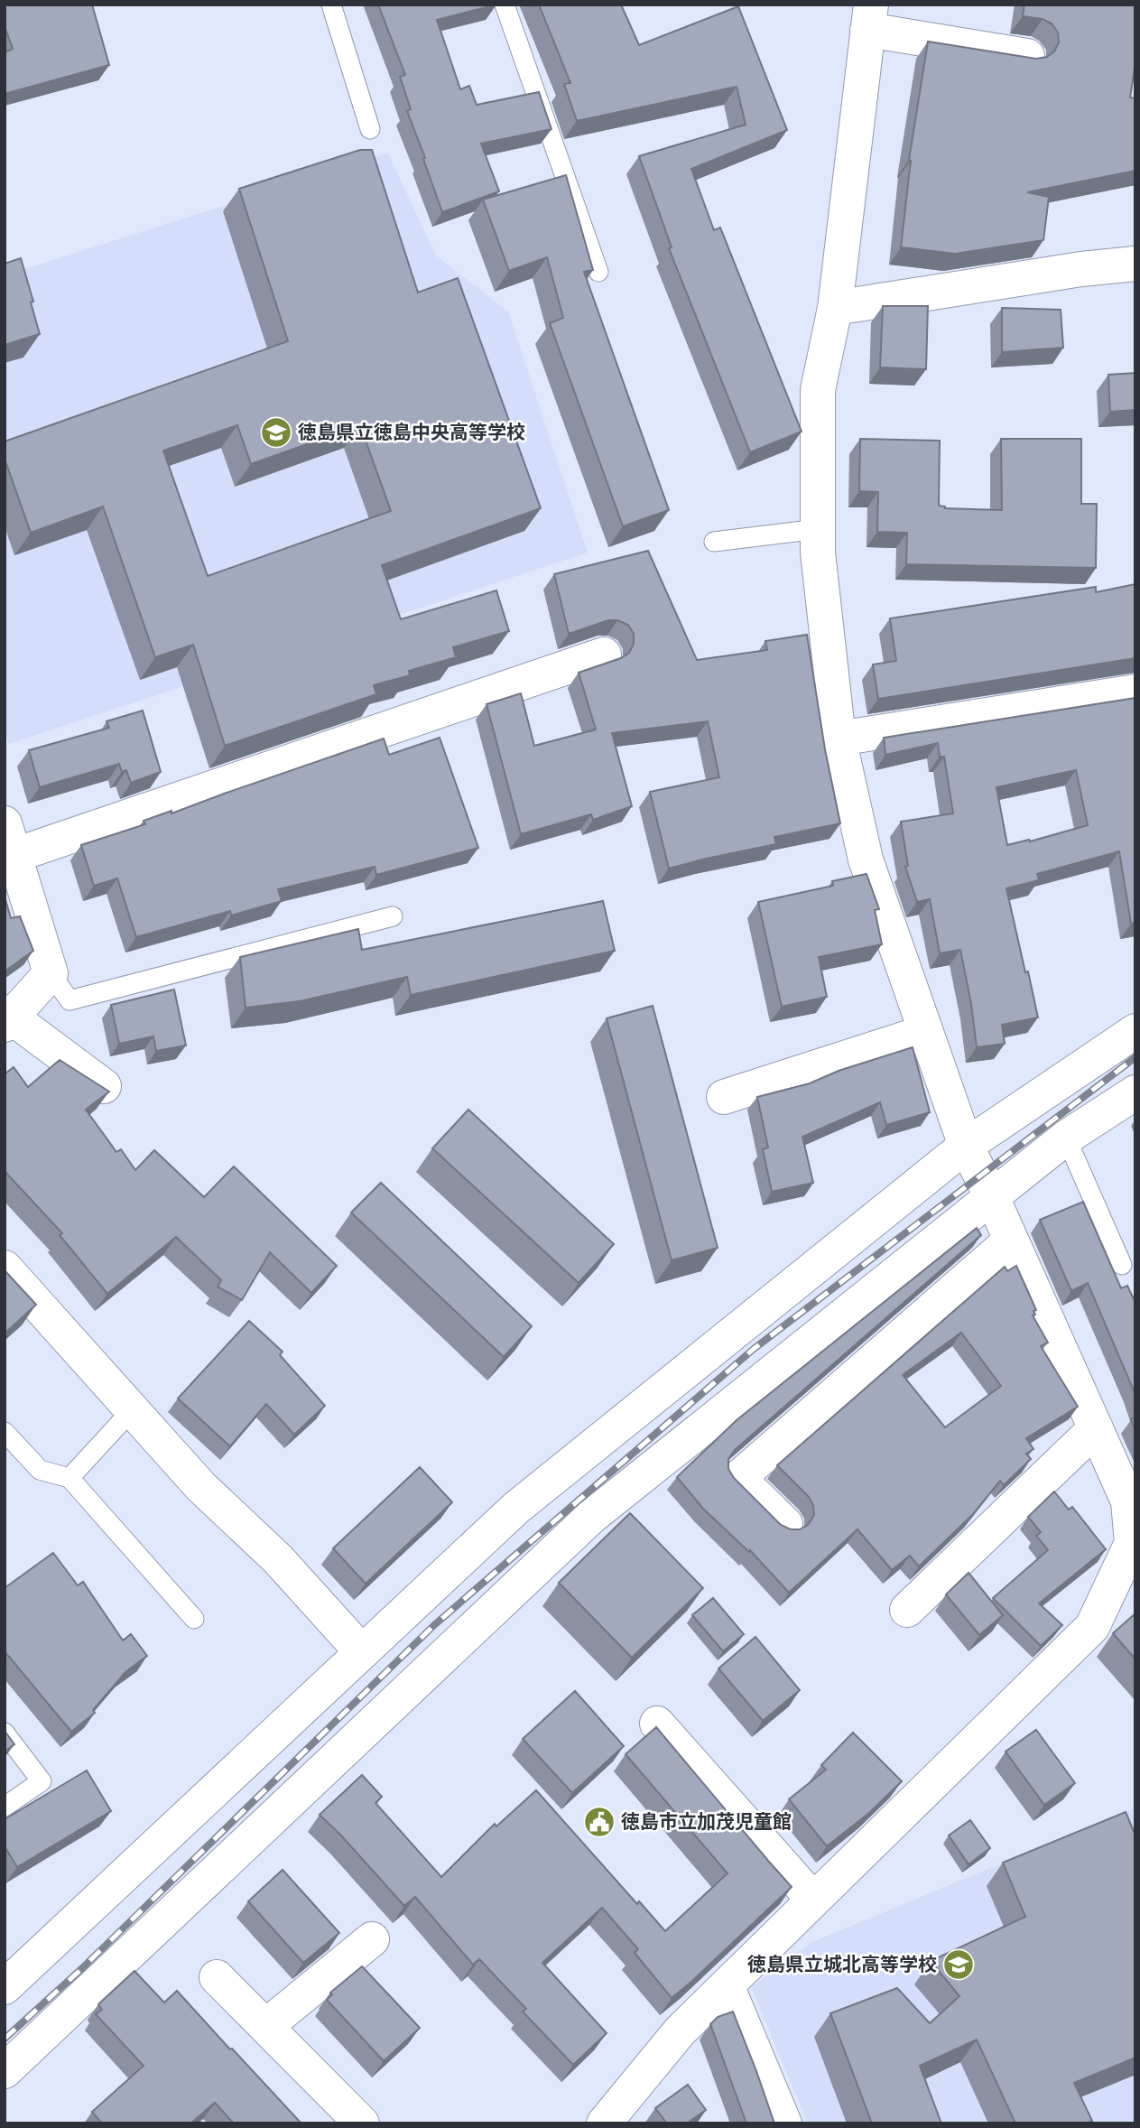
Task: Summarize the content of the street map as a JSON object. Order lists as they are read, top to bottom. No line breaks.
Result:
{"places":{"school or university":["徳島県立徳島中央高等学校","徳島県立城北高等学校"],"public building":["徳島市立加茂児童館"]}}
